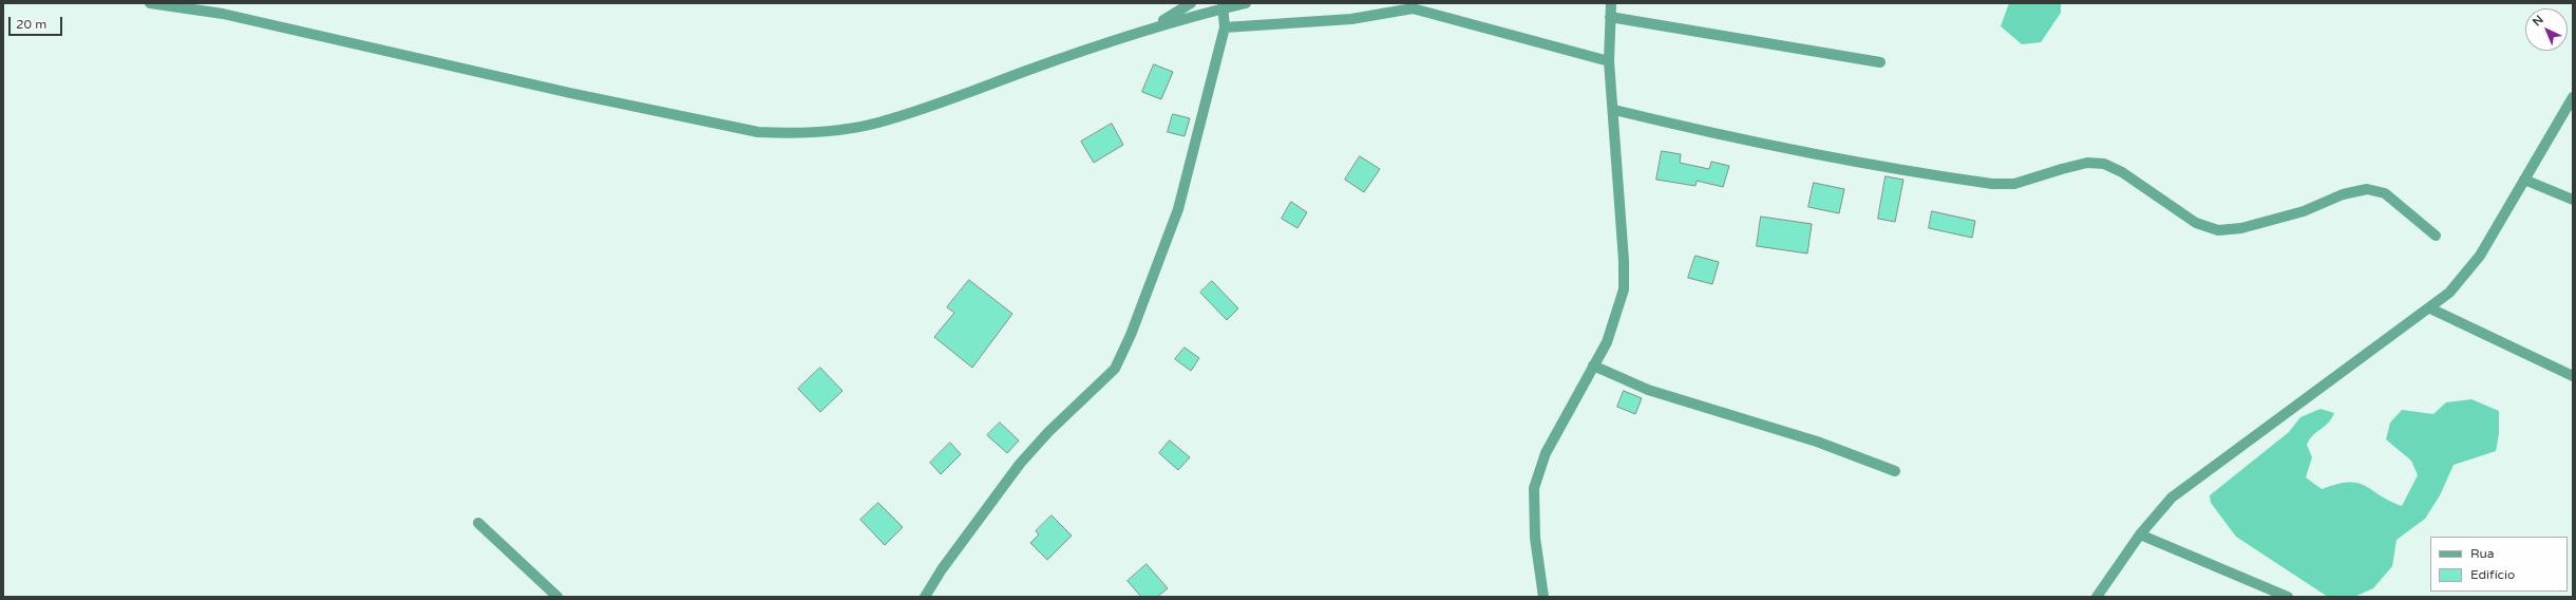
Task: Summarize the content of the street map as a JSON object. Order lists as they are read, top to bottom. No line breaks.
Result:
{"legend":["Rua","Edifício"],"scale_bar":"20 m","north":"top left"}
